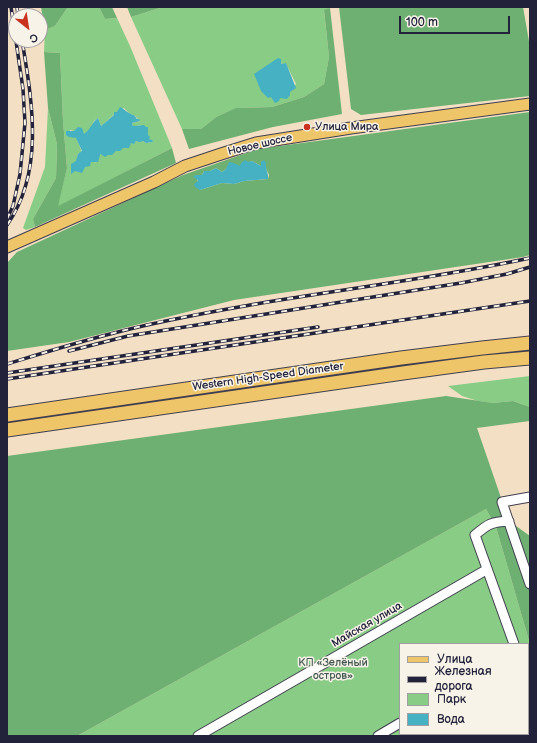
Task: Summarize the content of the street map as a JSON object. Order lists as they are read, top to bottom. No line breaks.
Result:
{"streets":{"highway":["Western High-Speed Diameter"],"main road":["Новое шоссе"],"street":["Майская улица"]},"parks":["КП «Зелёный остров»"],"places":["Улица Мира"],"legend":["Улица","Железная дорога","Парк","Вода"],"scale_bar":"100 m","north":"bottom right"}
